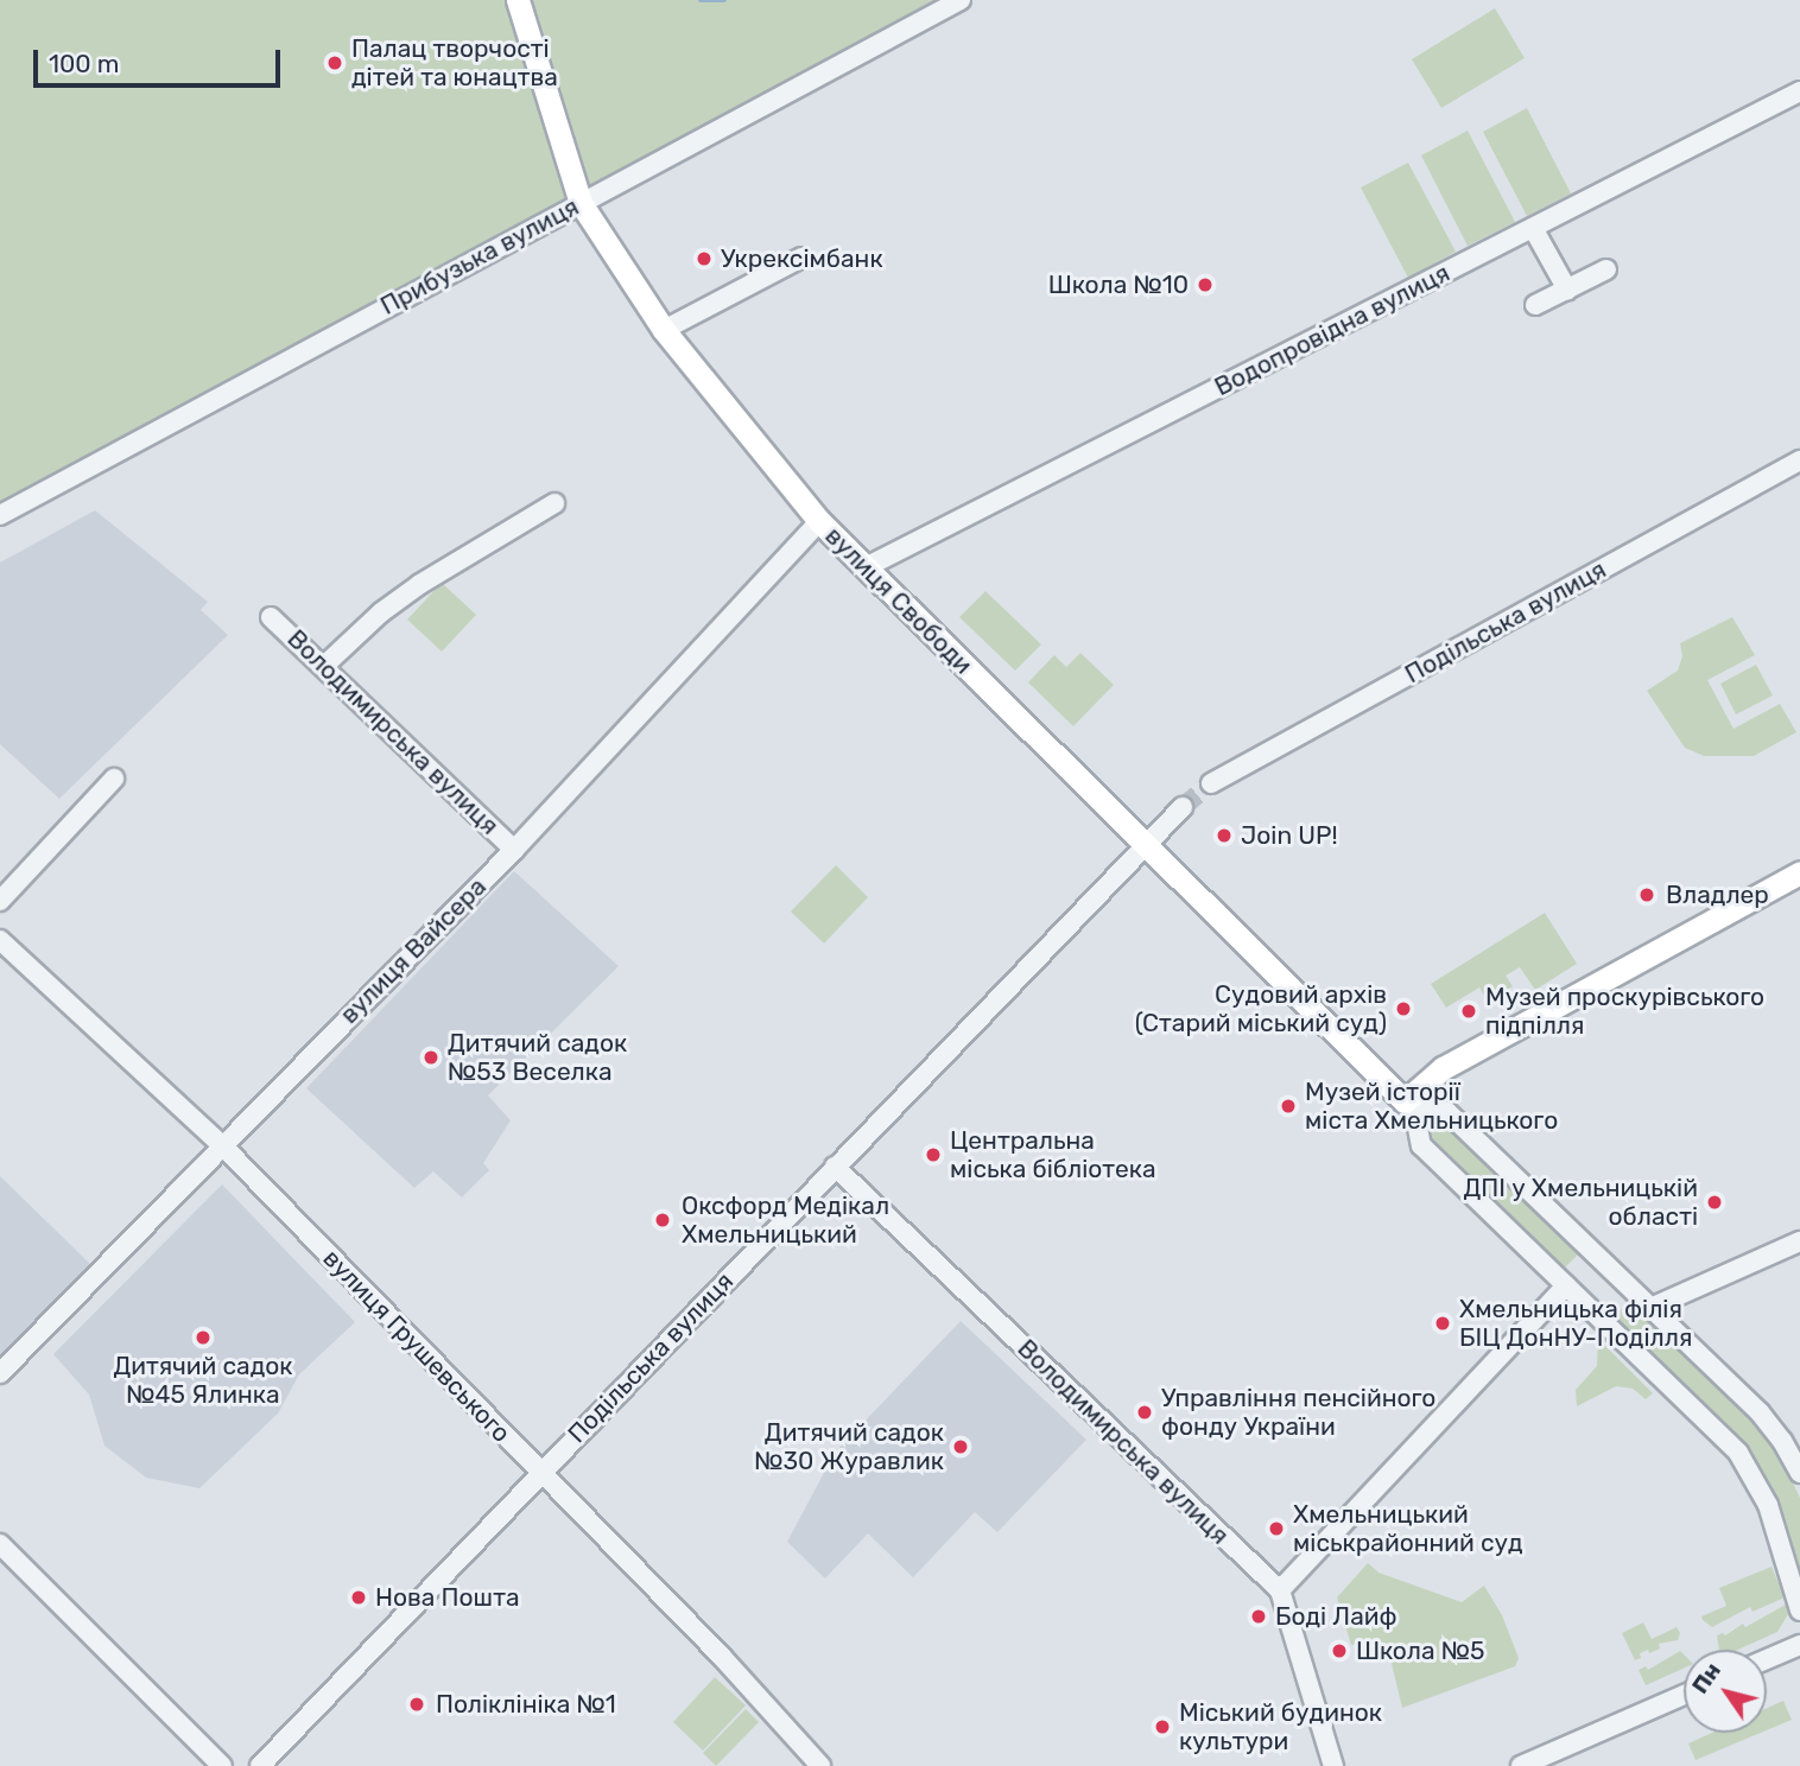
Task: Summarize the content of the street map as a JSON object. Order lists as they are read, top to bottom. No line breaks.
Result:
{"streets":{"main road":["вулиця Свободи"],"street":["Прибузька вулиця","Водопровідна вулиця","Подільська вулиця","Володимирська вулиця","вулиця Вайсера","вулиця Грушевського"]},"crossings":[["Прибузька вулиця","вулиця Свободи"],["Водопровідна вулиця","вулиця Свободи"],["вулиця Свободи","Подільська вулиця"],["вулиця Свободи","вулиця Вайсера"],["Подільська вулиця","Володимирська вулиця"],["Подільська вулиця","вулиця Грушевського"],["Володимирська вулиця","вулиця Вайсера"],["вулиця Вайсера","вулиця Грушевського"]],"places":["Палац творчості дітей та юнацтва","Укрексімбанк","Школа №10","Join UP!","Владлер","Судовий архів (Старий міський суд)","Музей проскурівського підпілля","Дитячий садок №53 Веселка","Музей історії міста Хмельницького","Центральна міська бібліотека","ДПІ у Хмельницькій області","Оксфорд Медікал Хмельницький","Хмельницька філія БІЦ ДонНУ-Поділля","Дитячий садок №45 Ялинка","Управління пенсійного фонду України","Дитячий садок №30 Журавлик","Хмельницький міськрайонний суд","Нова Пошта","Боді Лайф","Школа №5","Поліклініка №1","Міський будинок культури"],"scale_bar":"100 m","north":"top left"}
